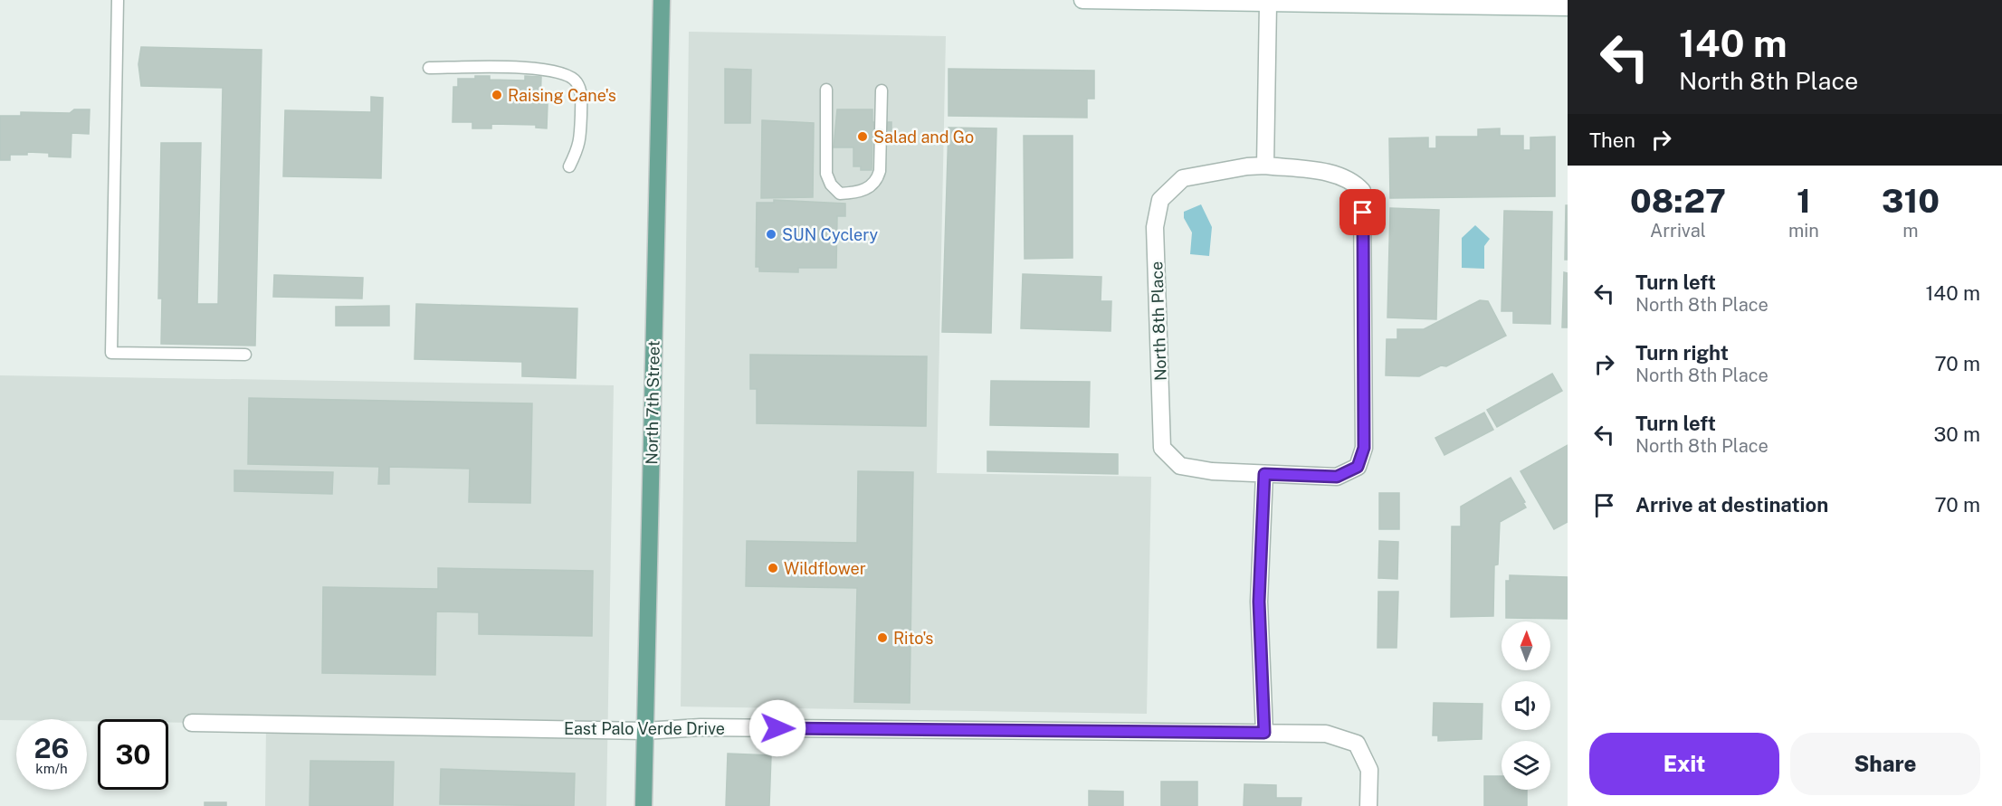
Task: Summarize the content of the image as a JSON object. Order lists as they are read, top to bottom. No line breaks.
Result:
{"streets":{"main road":["North 7th Street"],"street":["North 8th Place","East Palo Verde Drive"]},"crossings":[["North 7th Street","East Palo Verde Drive"]],"places":["Raising Cane's","Salad and Go","SUN Cyclery","Wildflower","Rito's"],"north":"top","page":{"turn":["140 m","North 8th Place"],"then":"Then","eta":["08:27","Arrival","1","min","310","m"],"list":[{"name":"Turn left","note":"North 8th Place","value":"140 m"},{"name":"Turn right","note":"North 8th Place","value":"70 m"},{"name":"Turn left","note":"North 8th Place","value":"30 m"},{"name":"Arrive at destination","value":"70 m"}],"speed":"26 km/h","limit":"30","buttons":["Exit","Share"]}}
